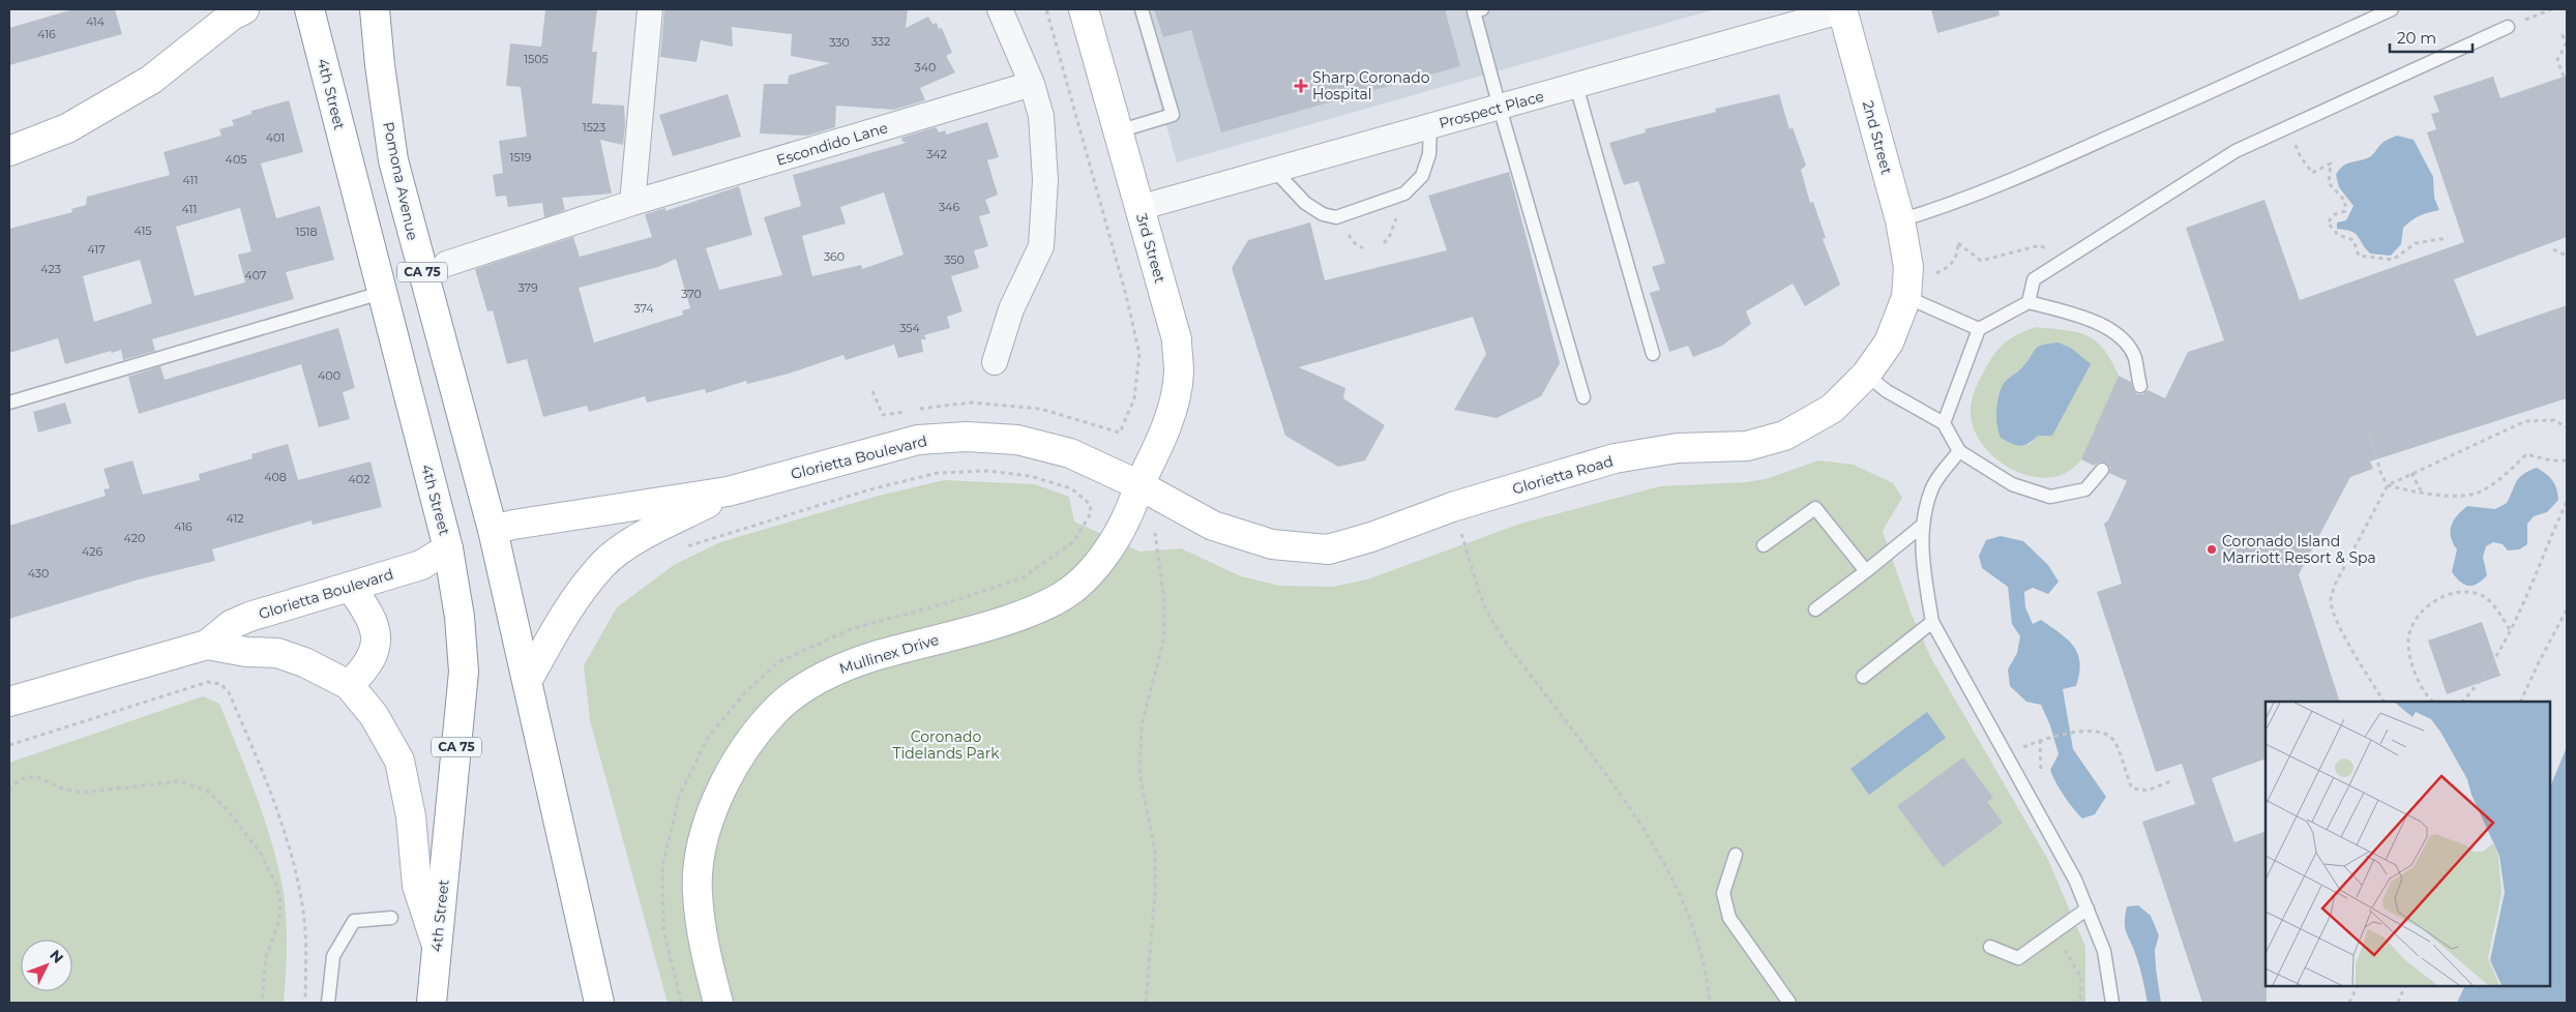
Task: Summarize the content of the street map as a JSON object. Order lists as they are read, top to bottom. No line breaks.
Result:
{"streets":{"main road":["4th Street","2nd Street","Pomona Avenue","3rd Street","CA 75","Glorietta Boulevard","Glorietta Road","Mullinex Drive"],"street":["Prospect Place","Escondido Lane"]},"crossings":[["4th Street","Glorietta Boulevard"],["Prospect Place","2nd Street"],["Prospect Place","3rd Street"],["2nd Street","Glorietta Road"],["Pomona Avenue","CA 75"],["Pomona Avenue","Glorietta Boulevard"],["3rd Street","Glorietta Boulevard"],["3rd Street","Glorietta Road"],["3rd Street","Mullinex Drive"],["CA 75","Glorietta Boulevard"],["Glorietta Boulevard","Glorietta Road"],["Glorietta Boulevard","Mullinex Drive"],["Glorietta Road","Mullinex Drive"]],"parks":["Coronado Tidelands Park"],"places":{"health":["Sharp Coronado Hospital"],"other":["Coronado Island Marriott Resort & Spa"]},"house_numbers":["414","416","332","330","1505","340","1523","401","342","1519","405","411","346","411","415","1518","417","360","350","423","407","379","370","374","354","400","408","402","412","416","420","426","430"],"scale_bar":"20 m","north":"top right"}
